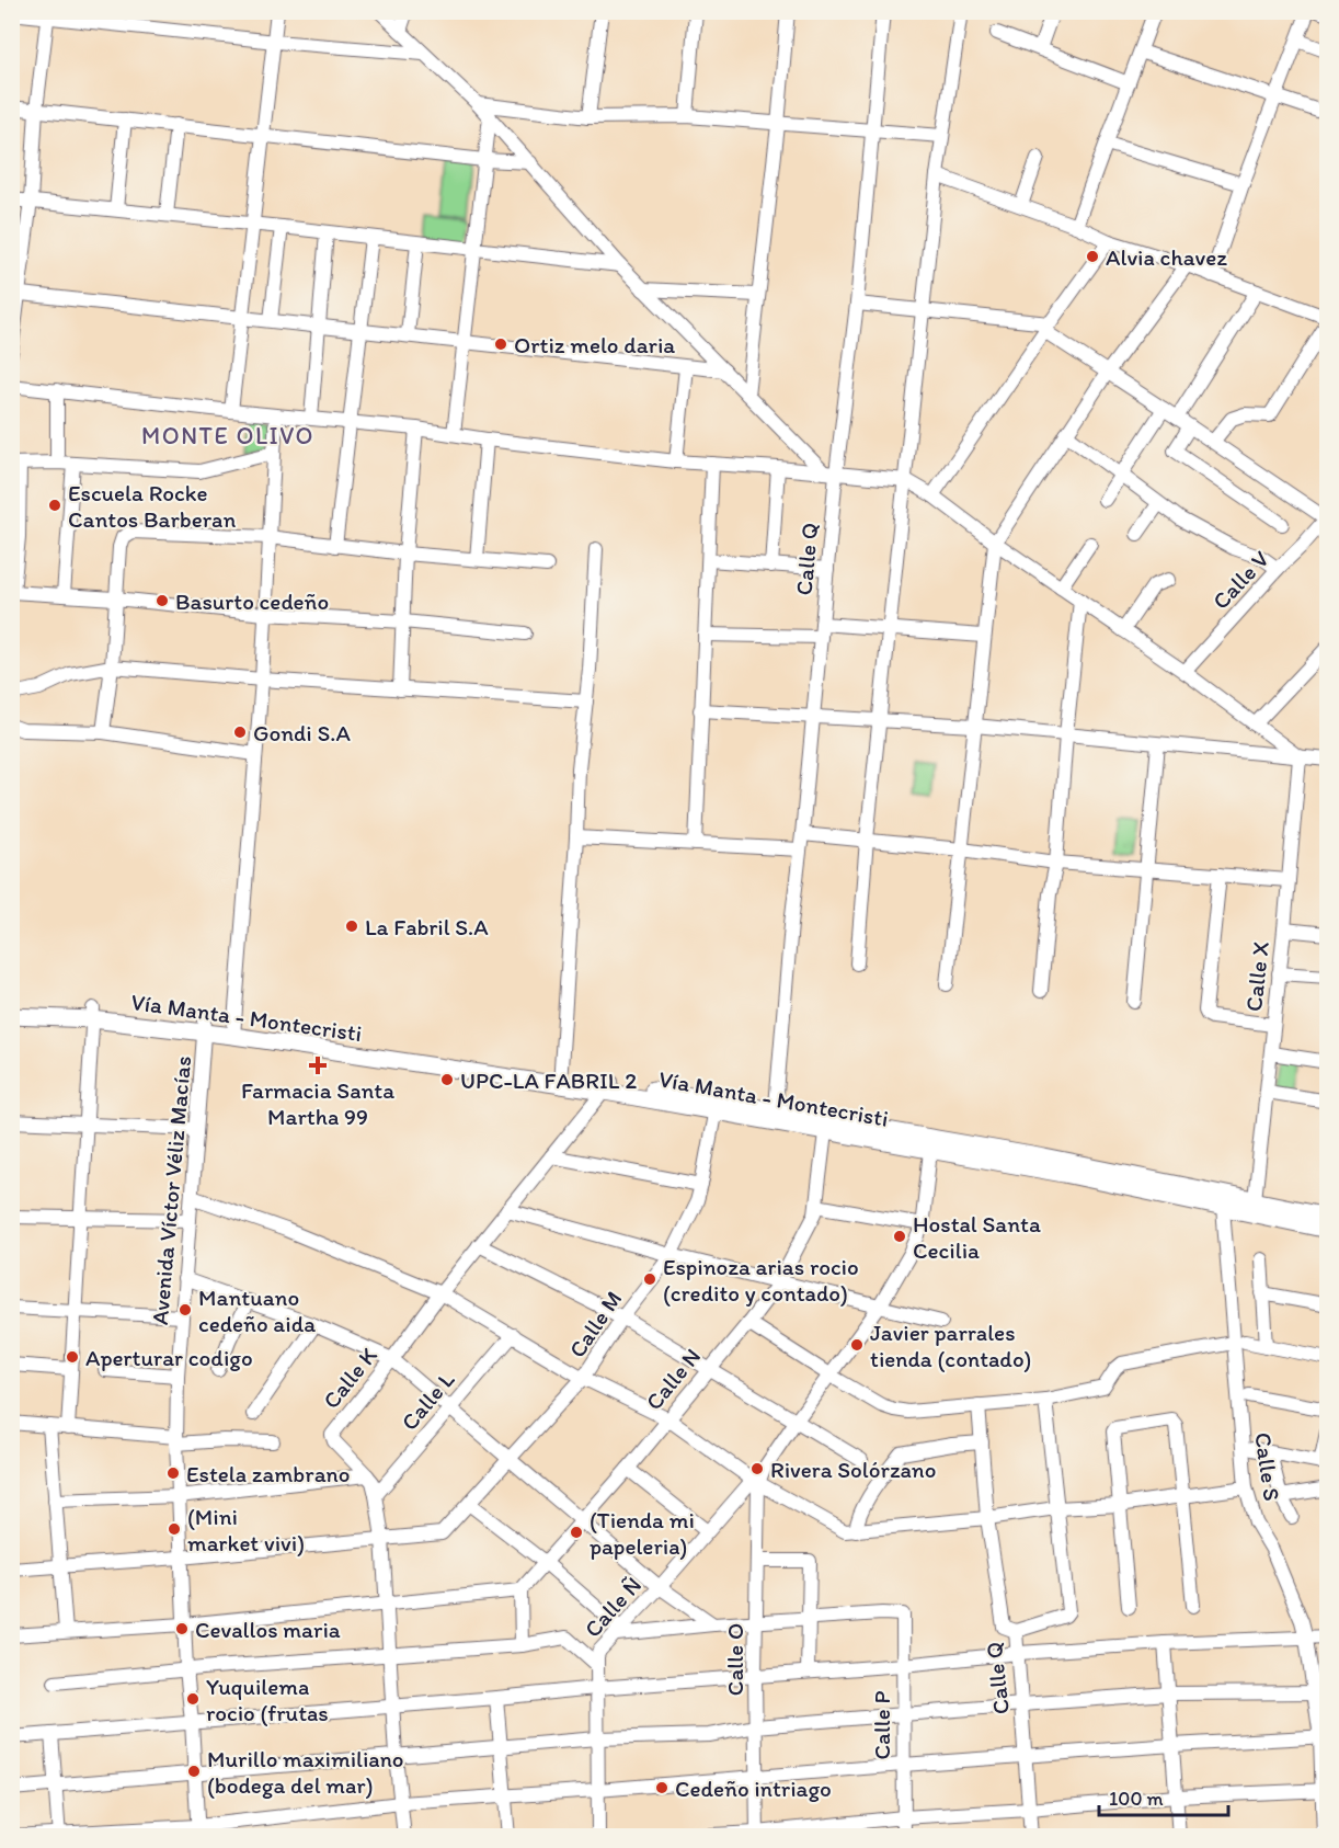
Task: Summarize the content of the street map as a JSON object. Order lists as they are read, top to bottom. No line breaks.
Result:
{"streets":{"main road":["Vía Manta - Montecristi"],"street":["Calle Q","Calle V","Calle X","Avenida Víctor Véliz Macías","Calle M","Calle K","Calle N","Calle L","Calle S","Calle Ñ","Calle O","Calle P"]},"crossings":[["Calle Q","Vía Manta - Montecristi"],["Calle X","Vía Manta - Montecristi"],["Vía Manta - Montecristi","Avenida Víctor Véliz Macías"],["Vía Manta - Montecristi","Calle M"],["Vía Manta - Montecristi","Calle K"],["Vía Manta - Montecristi","Calle N"],["Vía Manta - Montecristi","Calle S"],["Vía Manta - Montecristi","Calle Ñ"],["Calle M","Calle K"],["Calle K","Calle L"],["Calle Ñ","Calle O"]],"districts":["MONTE OLIVO"],"places":{"other":["Alvia chavez","Ortiz melo daria","Escuela Rocke Cantos Barberan","Basurto cedeño","Gondi S.A","La Fabril S.A","UPC-LA FABRIL 2","Hostal Santa Cecilia","Espinoza arias rocio (credito y contado)","Mantuano cedeño aida","Javier parrales tienda (contado)","Aperturar codigo","Rivera Solórzano","Estela zambrano","(Mini market vivi)","(Tienda mi papeleria)","Cevallos maria","Yuquilema rocio (frutas","Murillo maximiliano (bodega del mar)","Cedeño intriago"],"health":["Farmacia Santa Martha 99"]},"scale_bar":"100 m"}
